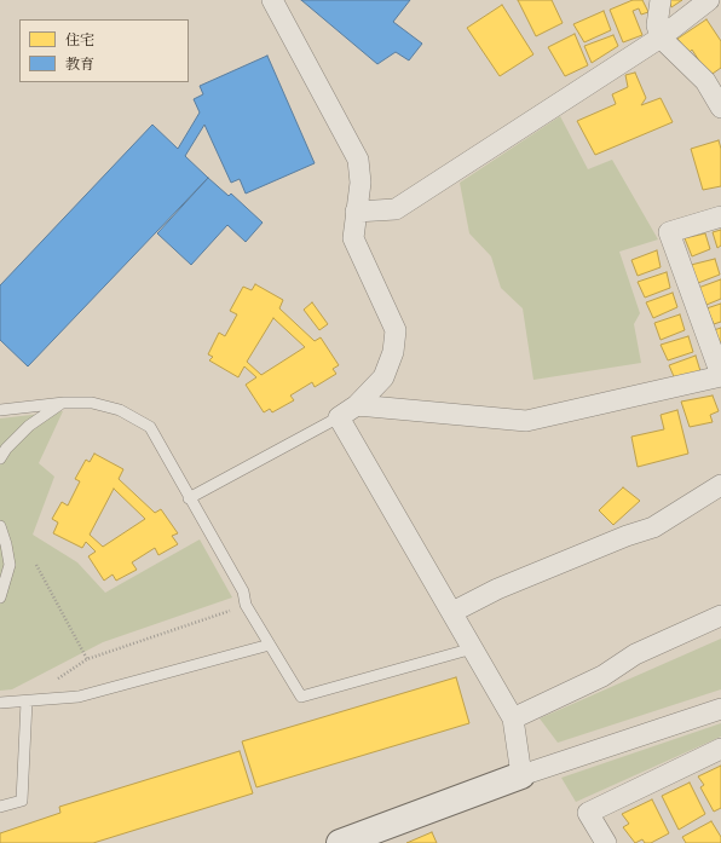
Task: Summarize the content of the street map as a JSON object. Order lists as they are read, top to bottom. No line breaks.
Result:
{"legend":["住宅","教育"]}
